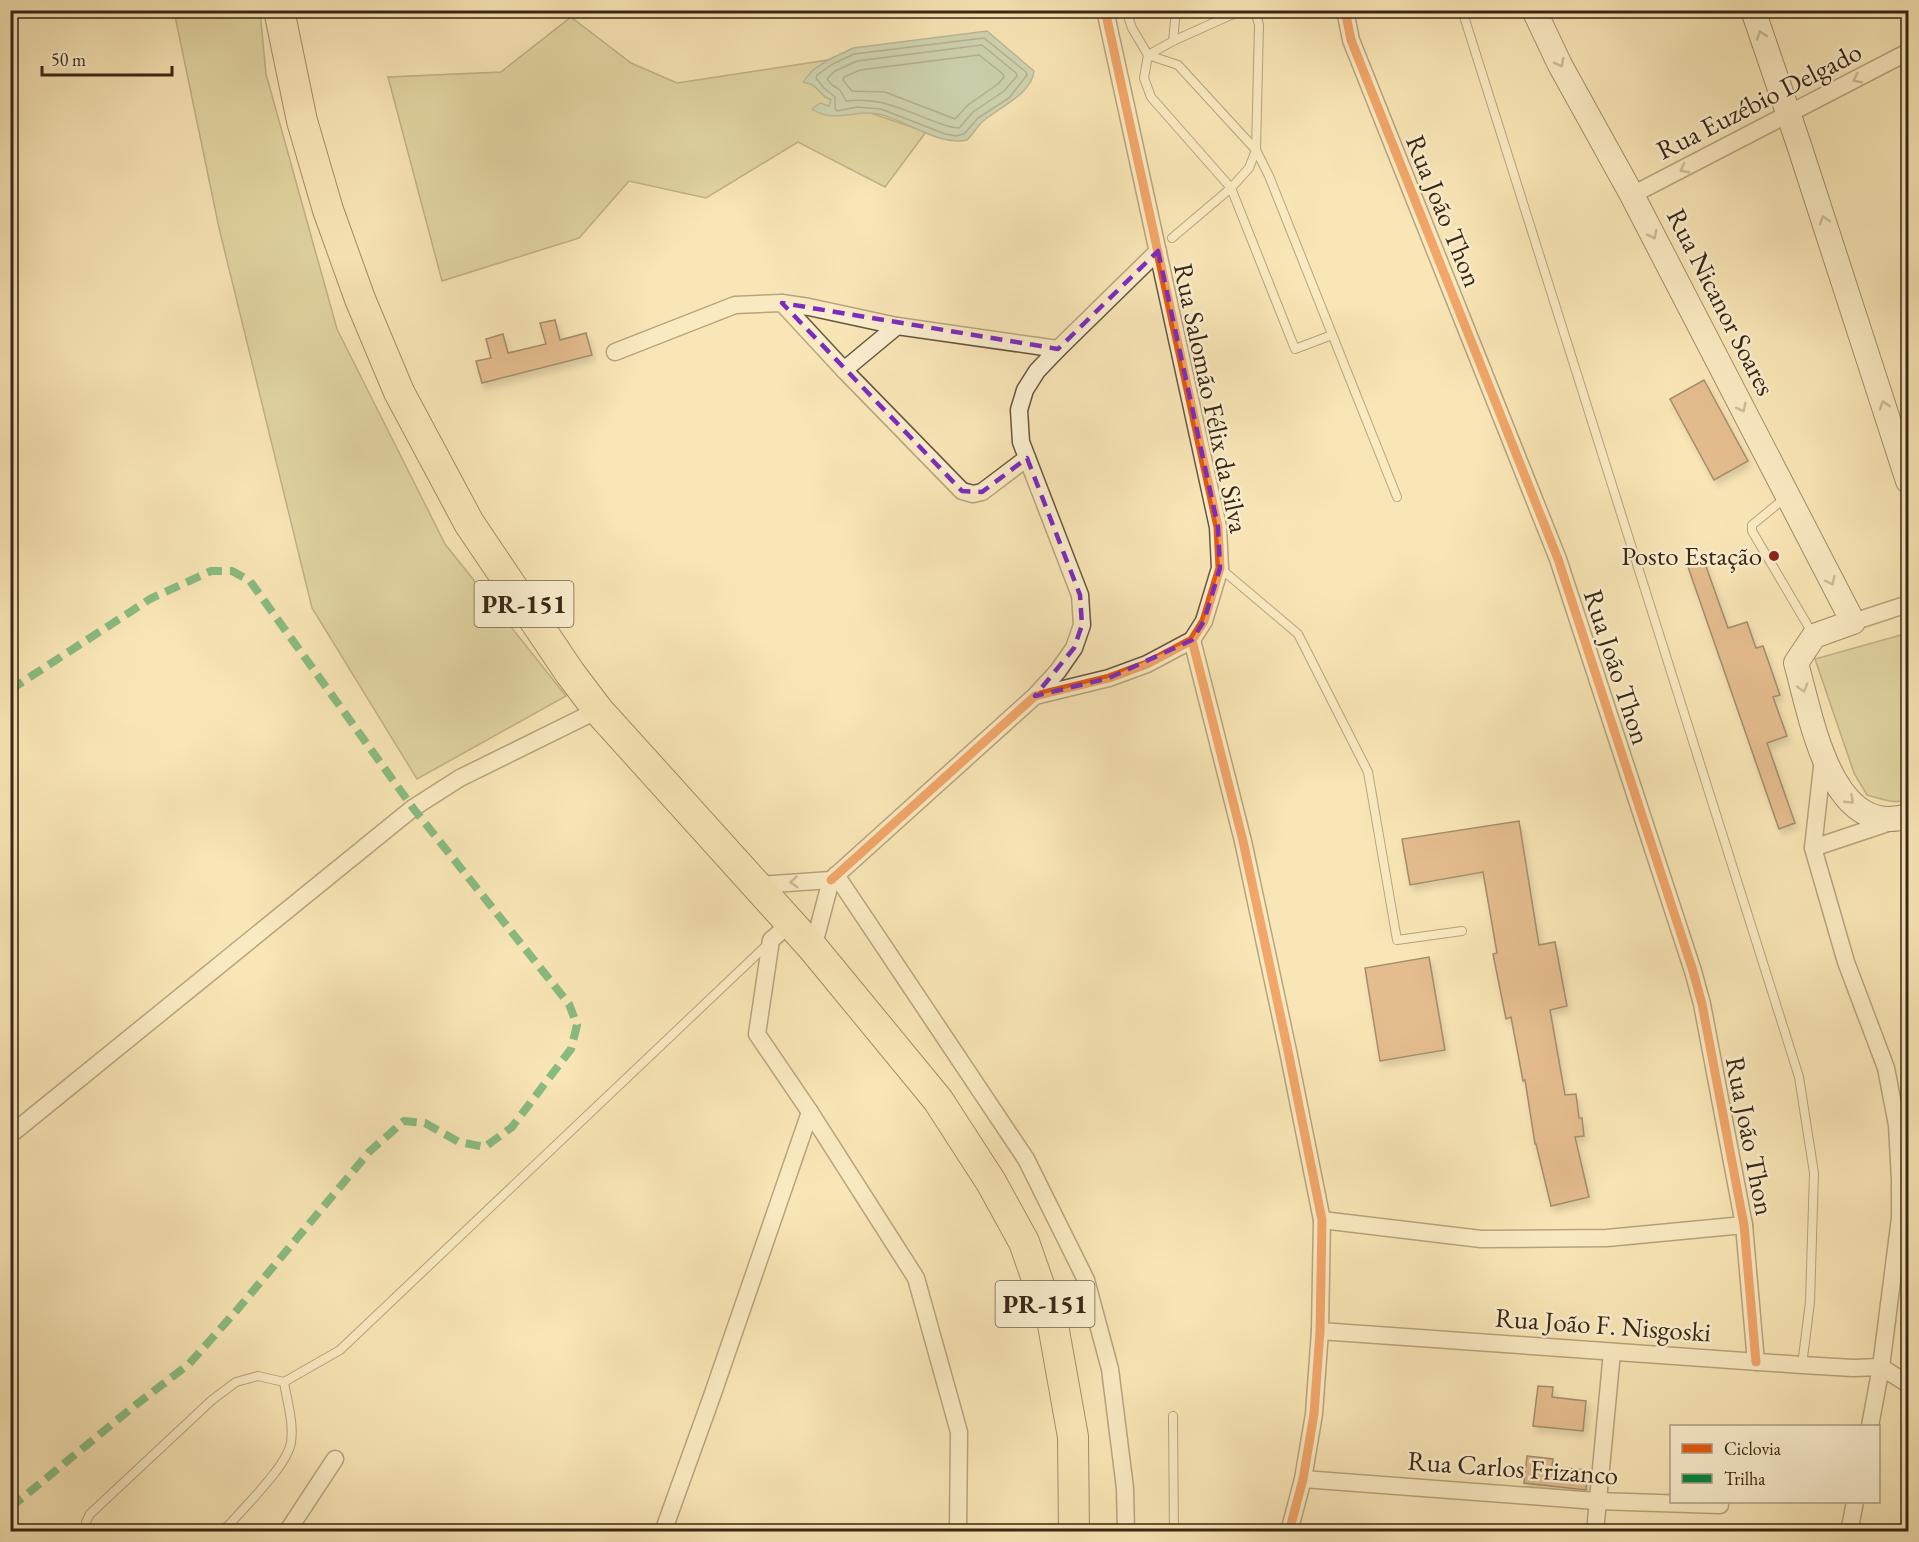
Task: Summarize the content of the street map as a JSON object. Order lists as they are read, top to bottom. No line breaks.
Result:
{"streets":{"highway":["PR-151"],"street":["Rua Euzébio Delgado","Rua João Thon","Rua Nicanor Soares","Rua Salomão Félix da Silva","Rua João F. Nisgoski","Rua Carlos Frizanco"]},"crossings":[["Rua Euzébio Delgado","Rua Nicanor Soares"],["Rua João Thon","Rua João F. Nisgoski"]],"one_way":["Rua Euzébio Delgado"],"places":["Posto Estação"],"legend":["Ciclovia","Trilha"],"scale_bar":"50 m"}
